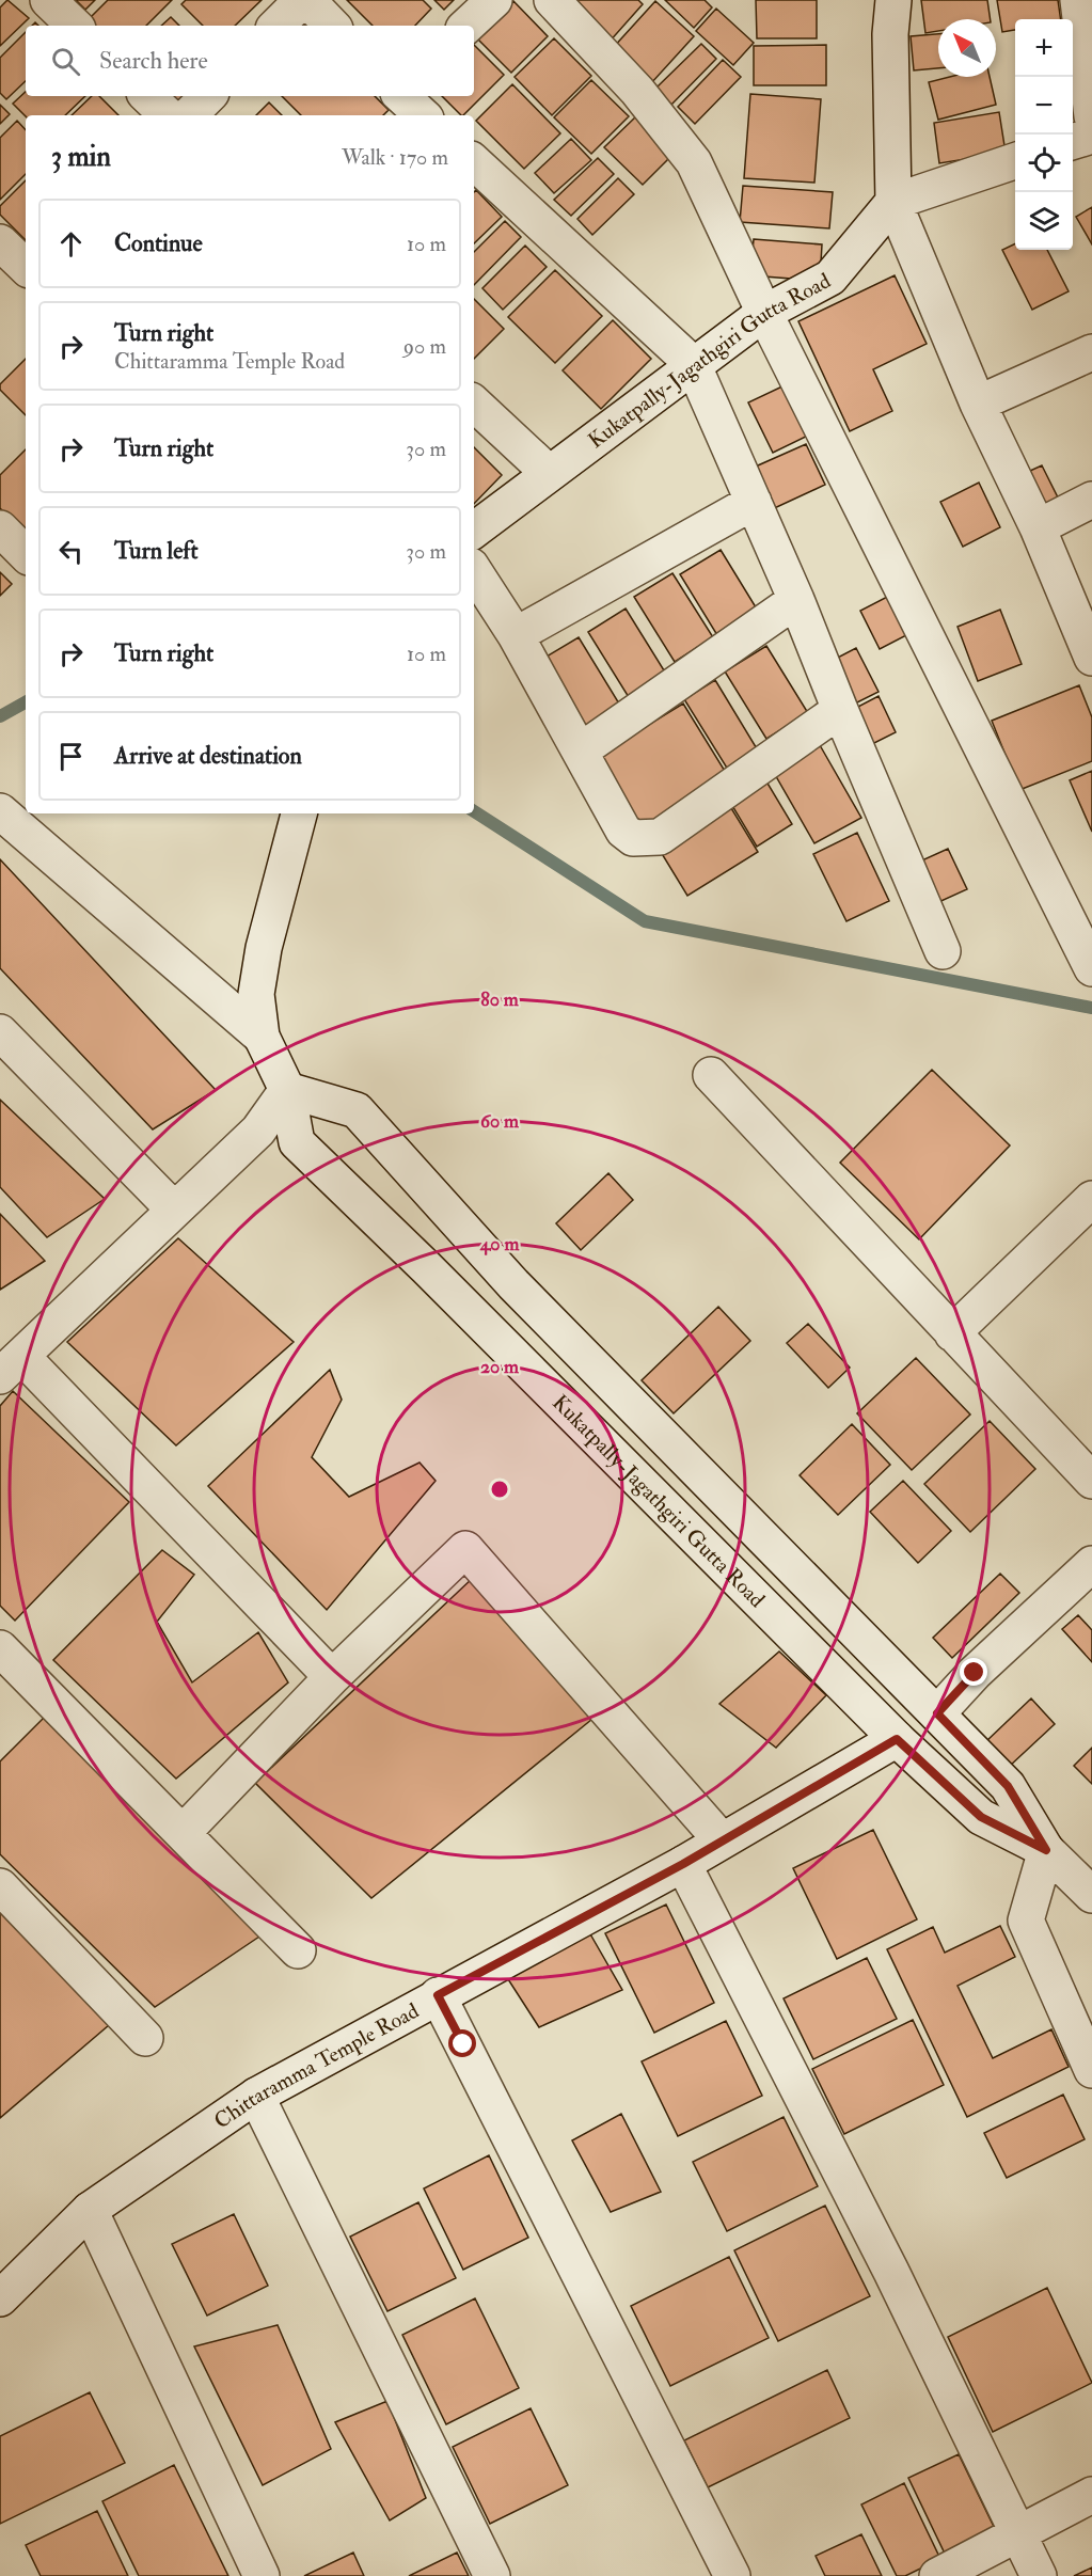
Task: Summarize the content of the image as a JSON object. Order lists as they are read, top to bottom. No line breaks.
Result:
{"streets":{"street":["Kukatpally-Jagathgiri Gutta Road","Chittaramma Temple Road"]},"crossings":[["Kukatpally-Jagathgiri Gutta Road","Chittaramma Temple Road"]],"north":"top left","page":{"map_buttons":["+","−"],"search":"Search here","heading":["3 min","Walk · 170 m"],"list":[["Continue","10 m"],["Turn right","Chittaramma Temple Road","90 m"],["Turn right","30 m"],["Turn left","30 m"],["Turn right","10 m"],"Arrive at destination"]},"rings":["80 m","60 m","40 m","20 m"]}
